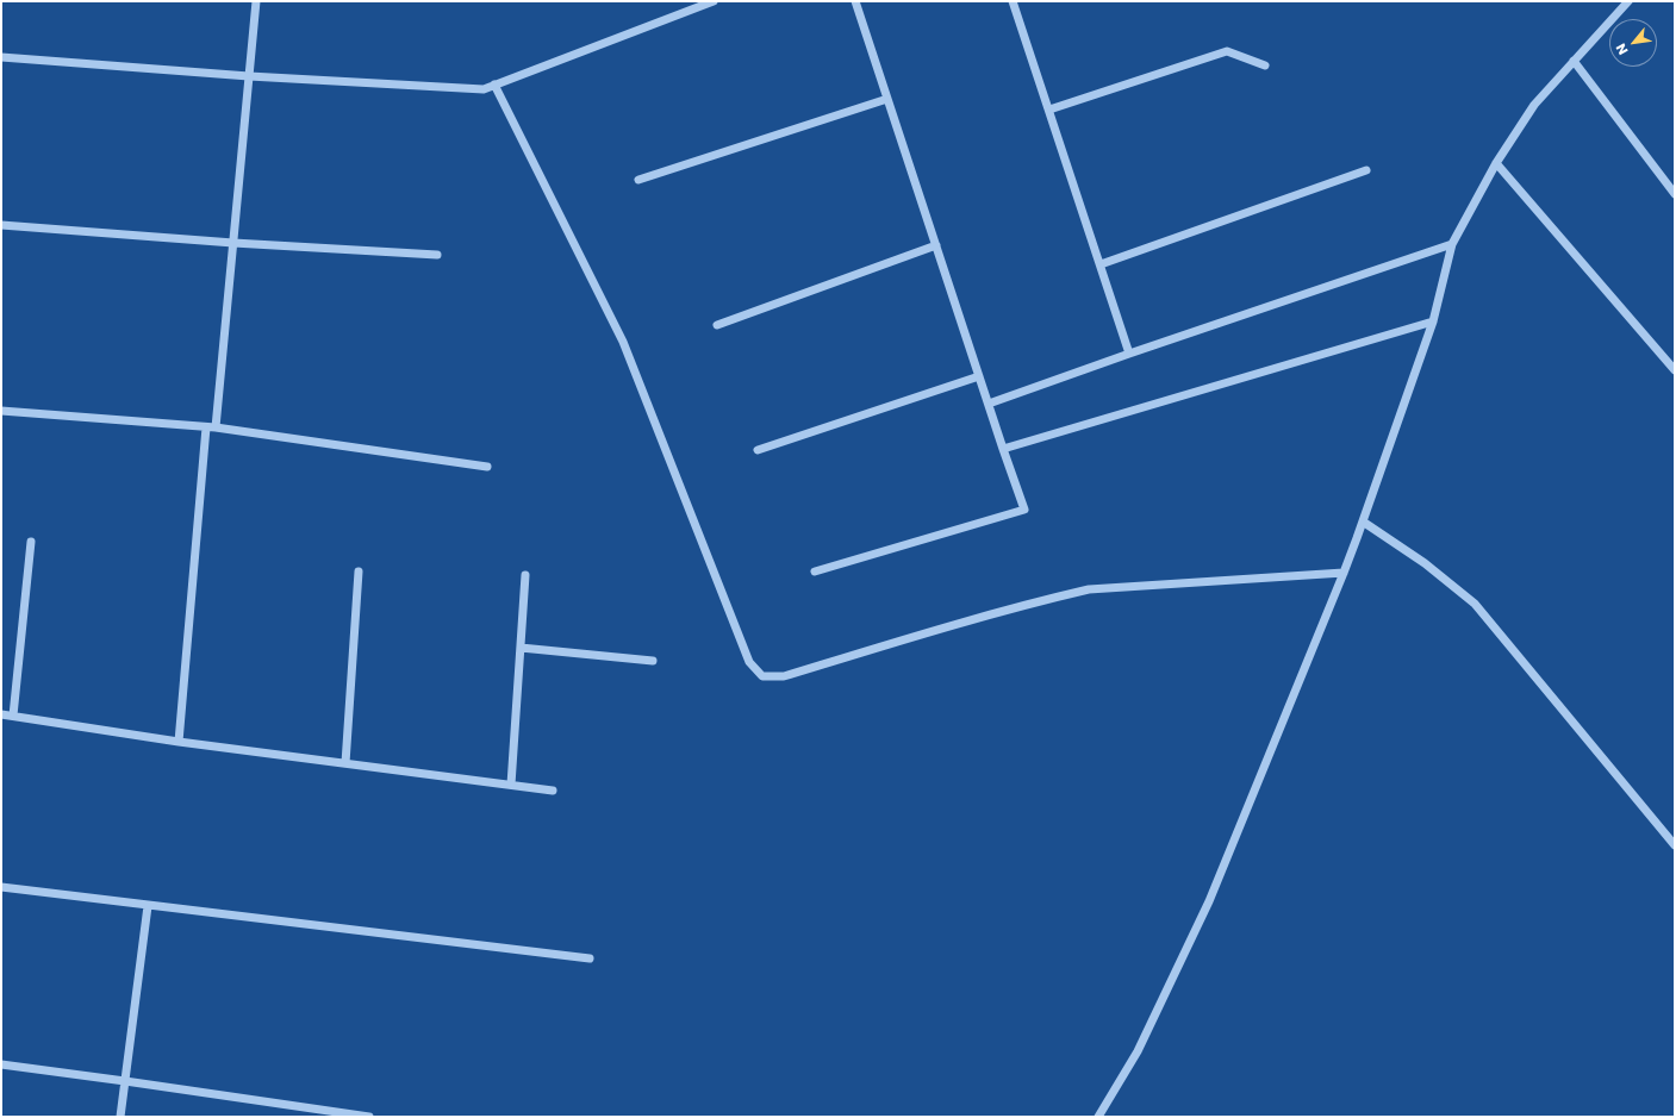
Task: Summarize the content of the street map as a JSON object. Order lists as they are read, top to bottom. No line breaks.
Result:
{"north":"bottom left"}
